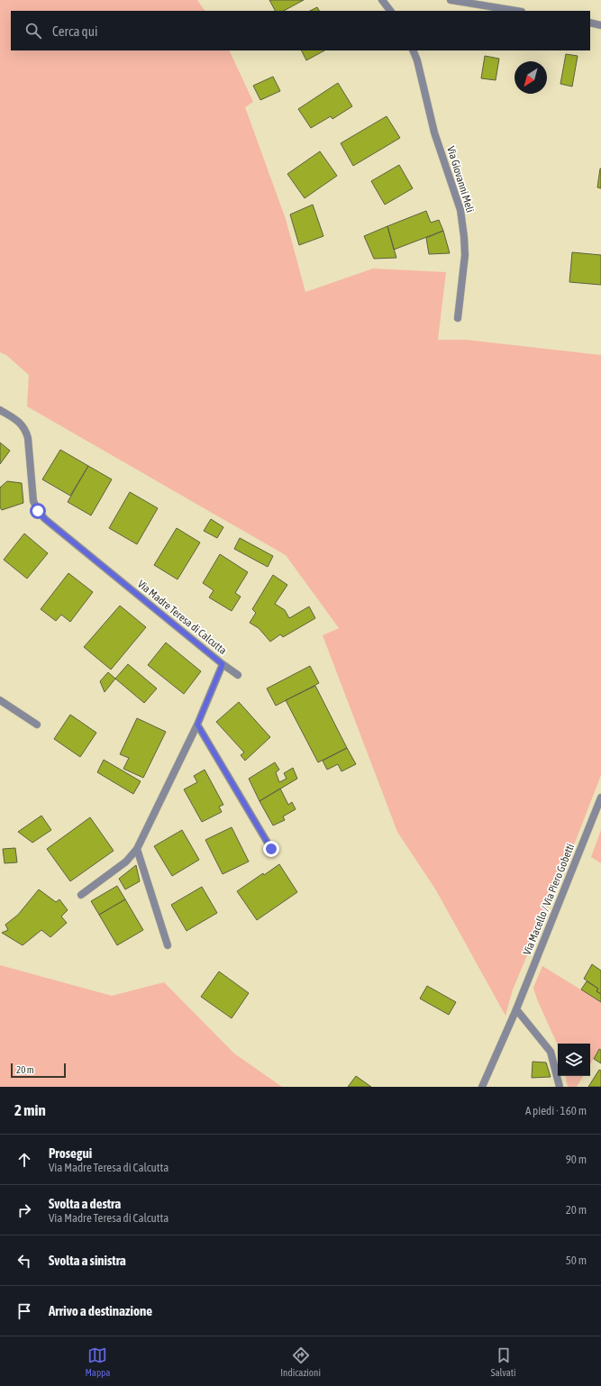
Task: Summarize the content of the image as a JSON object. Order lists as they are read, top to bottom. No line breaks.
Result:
{"streets":{"street":["Via Giovanni Meli","Via Madre Teresa di Calcutta","Via Macello / Via Piero Gobetti"]},"scale_bar":"20 m","north":"bottom left","page":{"search":"Cerca qui","scale":"20 m","heading":["2 min","A piedi · 160 m"],"list":[["Prosegui","Via Madre Teresa di Calcutta","90 m"],["Svolta a destra","Via Madre Teresa di Calcutta","20 m"],["Svolta a sinistra","50 m"],"Arrivo a destinazione"],"nav":["Mappa","Indicazioni","Salvati"]}}
